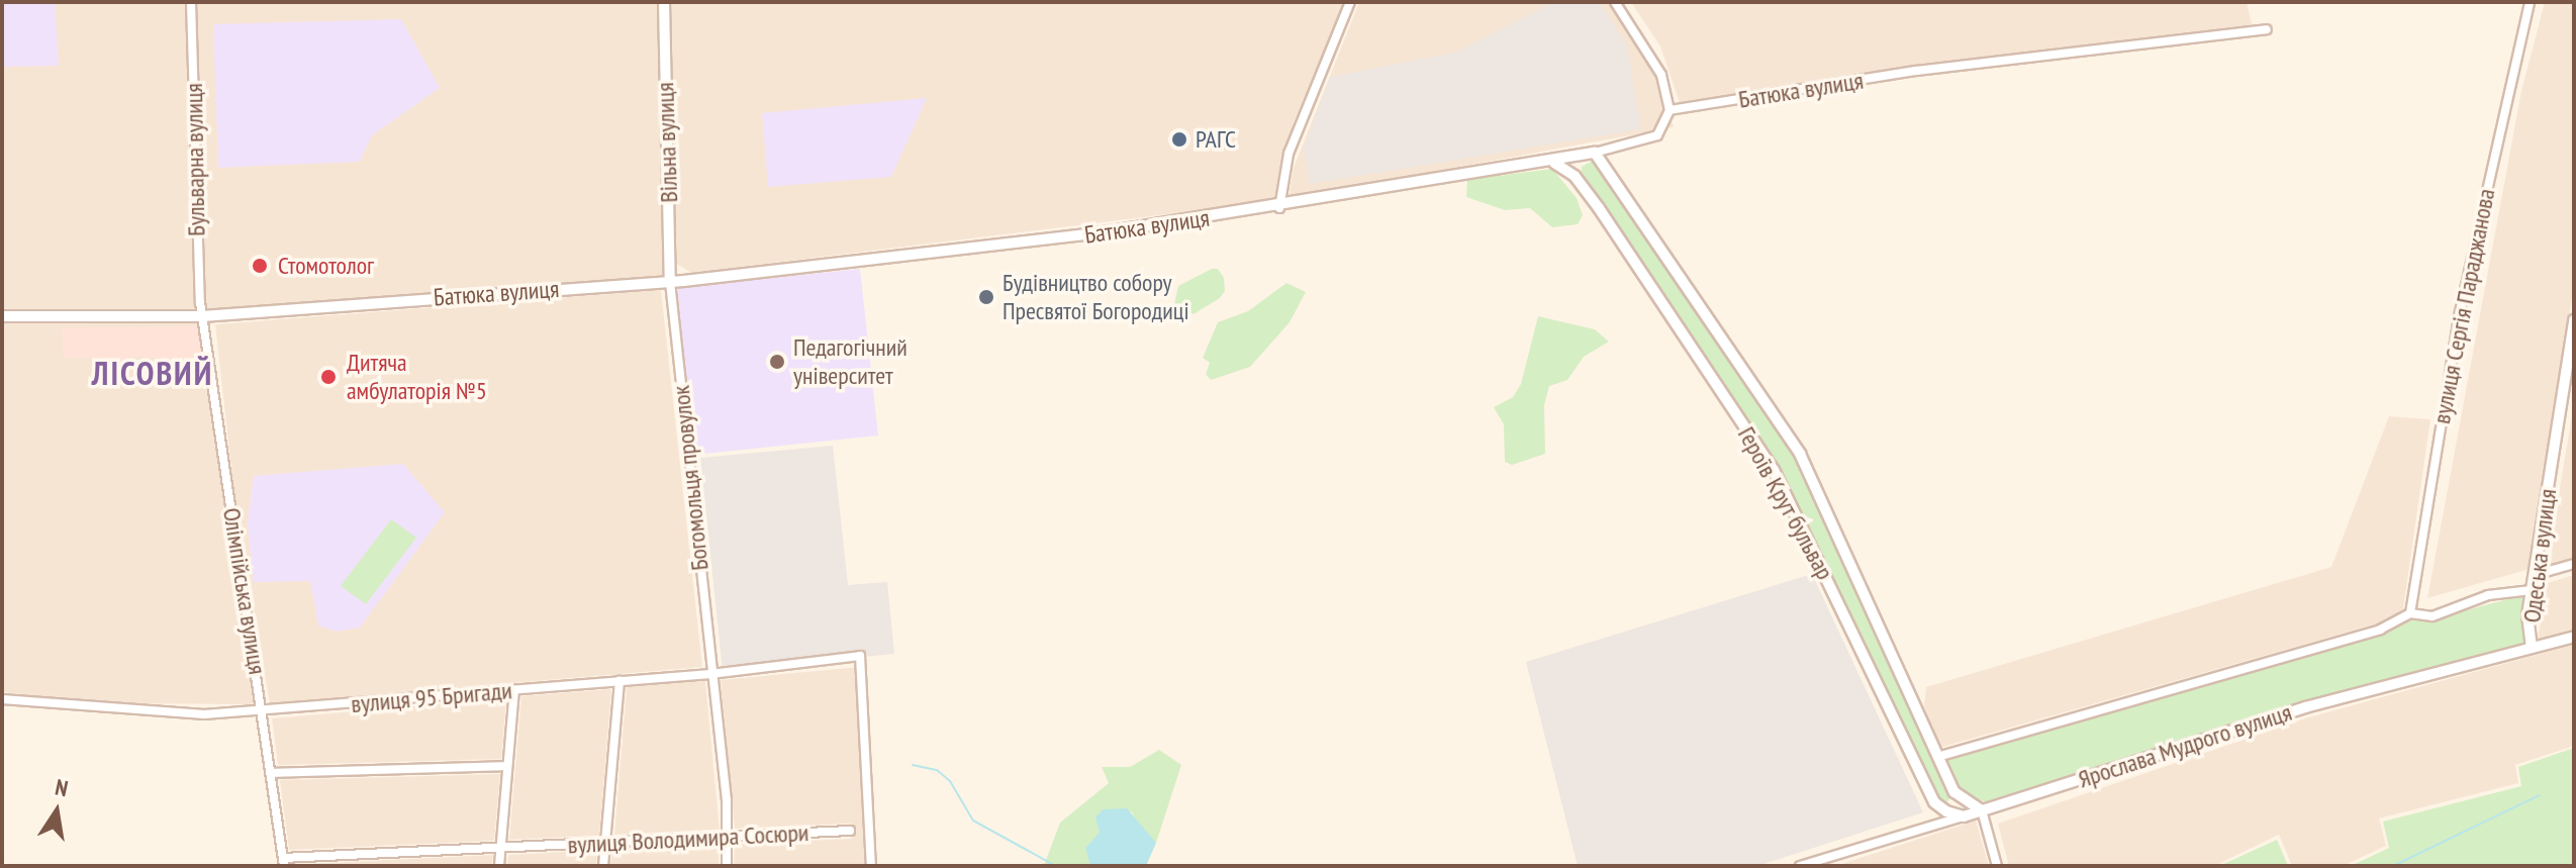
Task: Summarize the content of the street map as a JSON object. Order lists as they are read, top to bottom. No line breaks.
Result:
{"streets":{"street":["Батюка вулиця","Вільна вулиця","Бульварна вулиця","вулиця Сергія Параджанова","Богомольця провулок","Героїв Крут бульвар","Одеська вулиця","Олімпійська вулиця","вулиця 95 Бригади","Ярослава Мудрого вулиця","вулиця Володимира Сосюри"]},"crossings":[["Батюка вулиця","Вільна вулиця"],["Батюка вулиця","Бульварна вулиця"],["Батюка вулиця","Богомольця провулок"],["Батюка вулиця","Героїв Крут бульвар"],["Батюка вулиця","Олімпійська вулиця"],["Вільна вулиця","Богомольця провулок"],["Бульварна вулиця","Олімпійська вулиця"],["Богомольця провулок","вулиця 95 Бригади"],["Богомольця провулок","вулиця Володимира Сосюри"],["Героїв Крут бульвар","Ярослава Мудрого вулиця"],["Одеська вулиця","Ярослава Мудрого вулиця"],["Олімпійська вулиця","вулиця 95 Бригади"],["Олімпійська вулиця","вулиця Володимира Сосюри"]],"districts":["ЛІСОВИЙ"],"places":["РАГС","Стомотолог","Будівництво собору Пресвятої Богородиці","Педагогічний університет","Дитяча амбулаторія №5"],"north":"top"}
